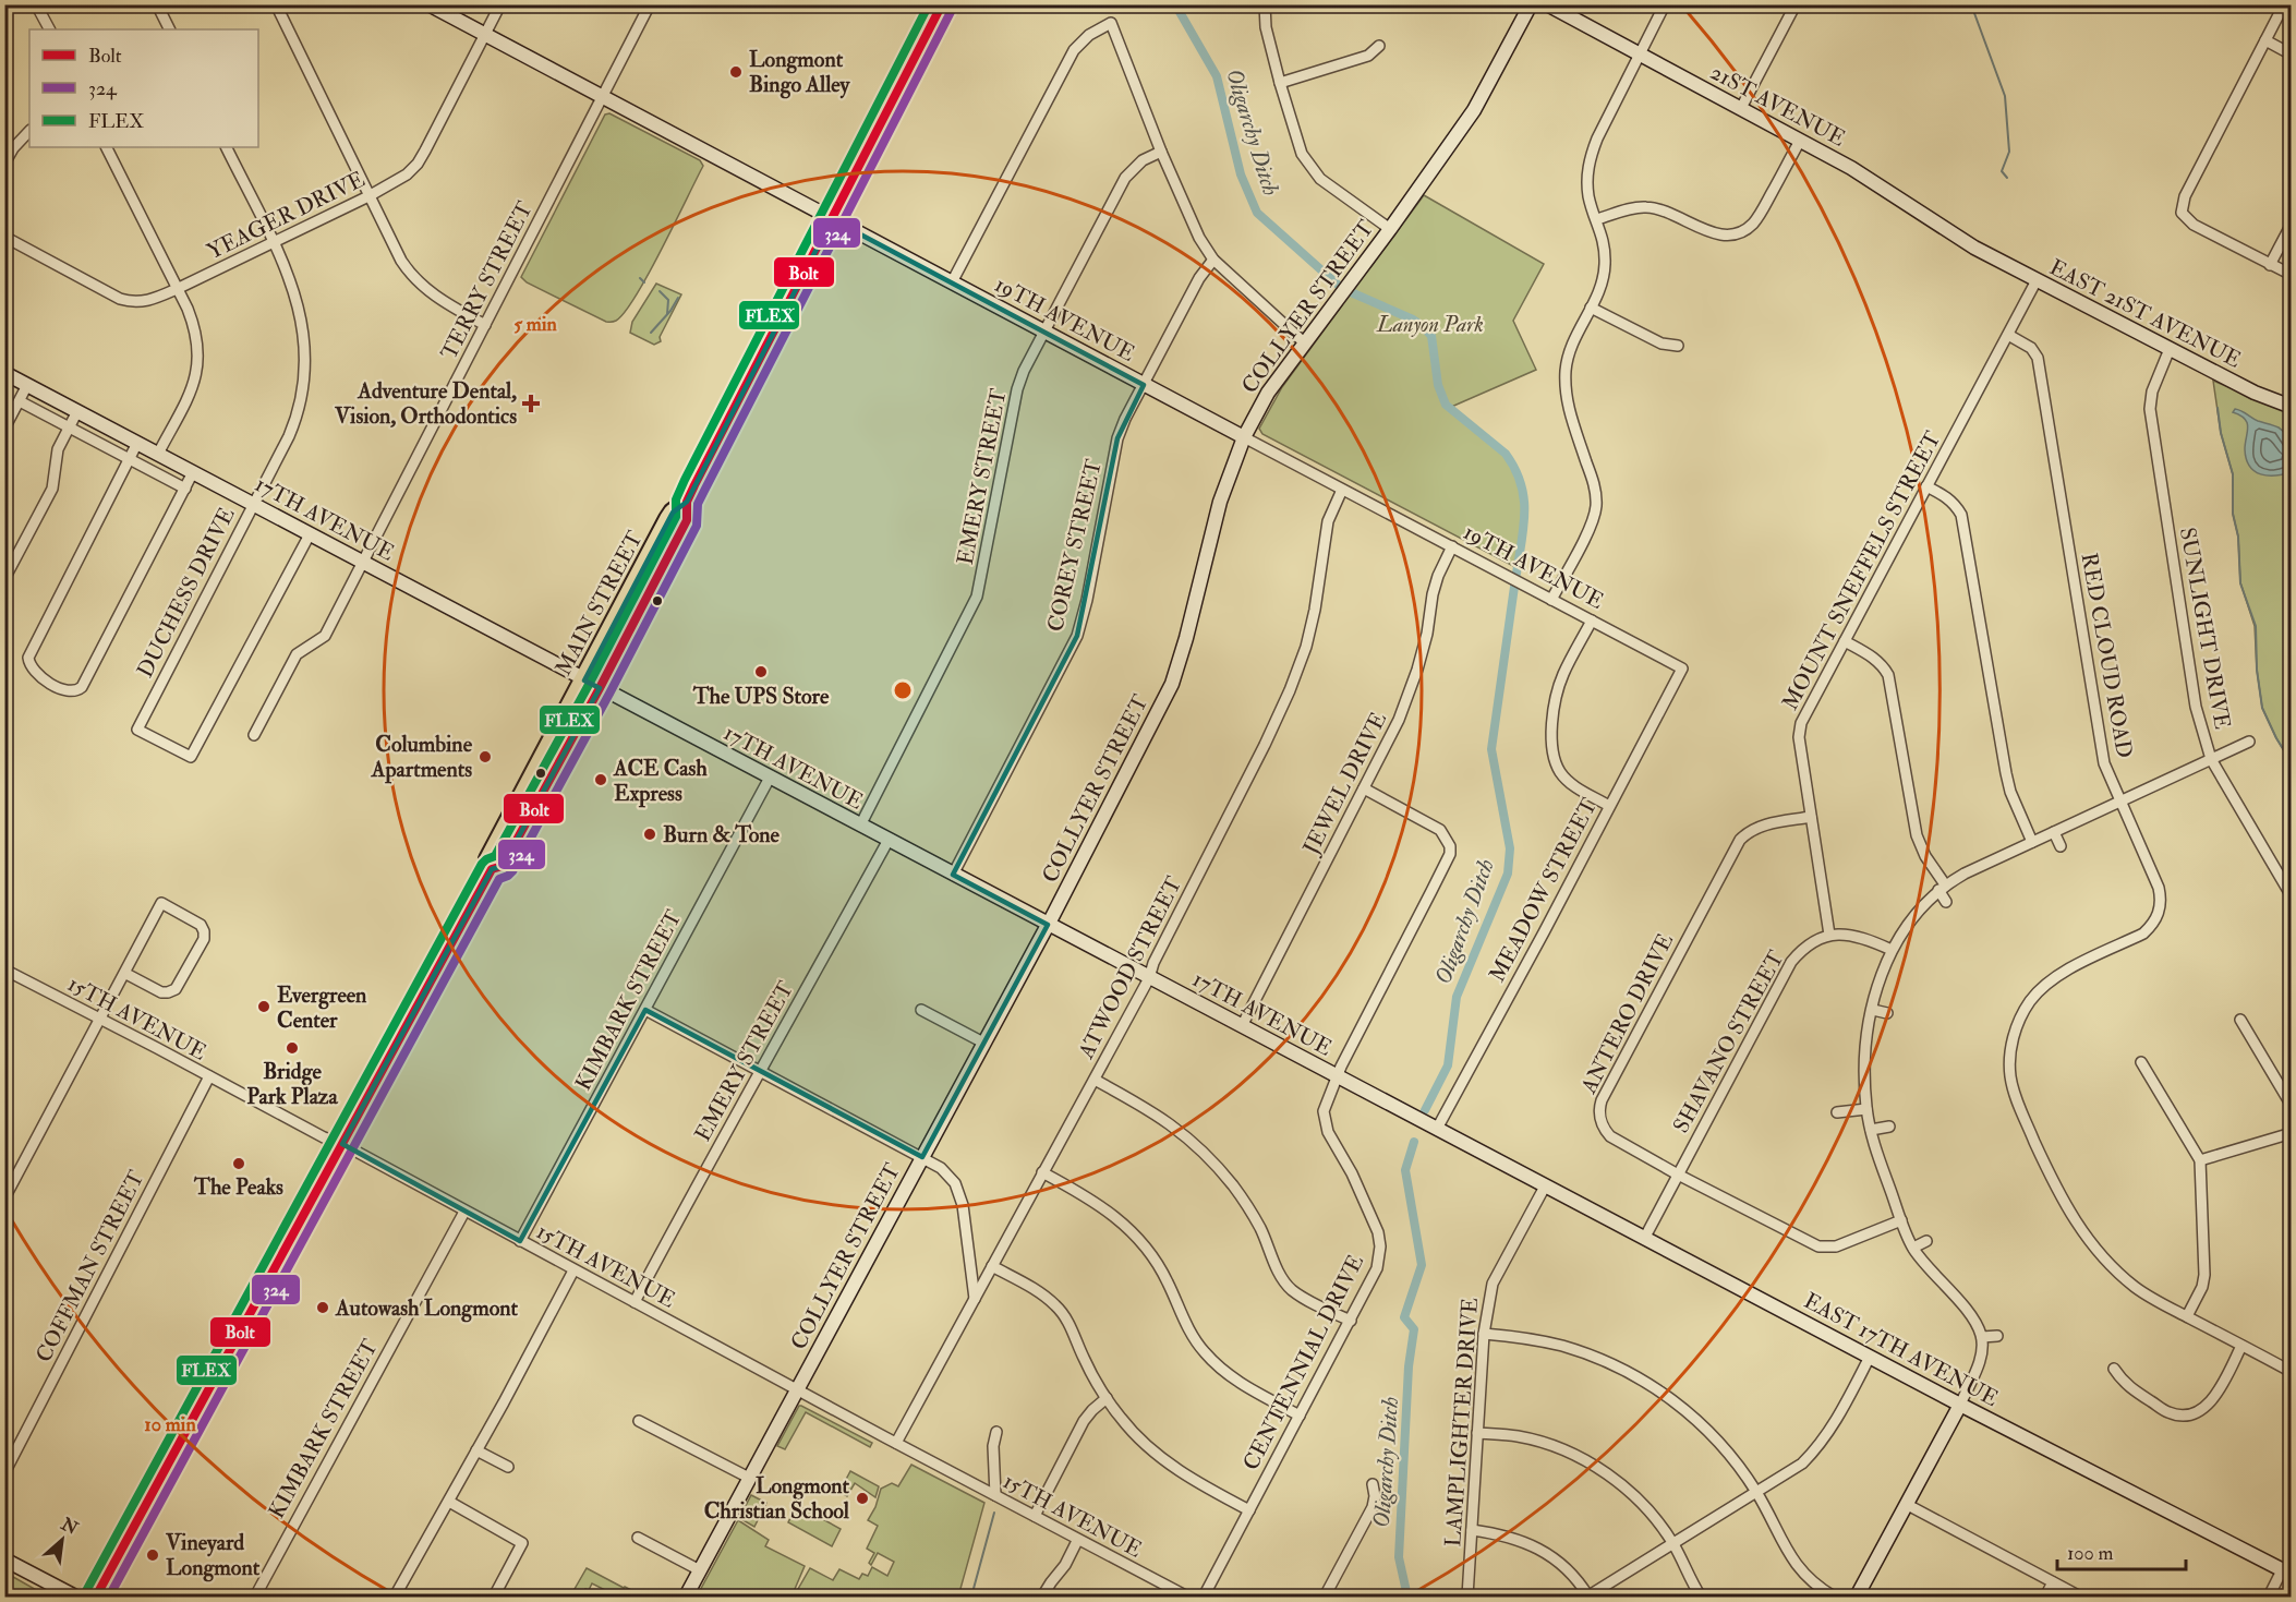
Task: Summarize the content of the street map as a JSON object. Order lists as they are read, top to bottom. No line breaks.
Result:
{"streets":{"highway":["MAIN STREET"],"street":["21ST AVENUE","YEAGER DRIVE","TERRY STREET","COLLYER STREET","EAST 21ST AVENUE","19TH AVENUE","EMERY STREET","17TH AVENUE","COREY STREET","MOUNT SNEFFELS STREET","DUCHESS DRIVE","SUNLIGHT DRIVE","RED CLOUD ROAD","JEWEL DRIVE","MEADOW STREET","ATWOOD STREET","KIMBARK STREET","ANTERO DRIVE","15TH AVENUE","SHAVANO STREET","COFFMAN STREET","EAST 17TH AVENUE","CENTENNIAL DRIVE","LAMPLIGHTER DRIVE"]},"crossings":[["21ST AVENUE","EAST 21ST AVENUE"],["YEAGER DRIVE","19TH AVENUE"],["YEAGER DRIVE","DUCHESS DRIVE"],["TERRY STREET","19TH AVENUE"],["TERRY STREET","17TH AVENUE"],["COLLYER STREET","19TH AVENUE"],["COLLYER STREET","17TH AVENUE"],["COLLYER STREET","15TH AVENUE"],["EAST 21ST AVENUE","MOUNT SNEFFELS STREET"],["EAST 21ST AVENUE","SUNLIGHT DRIVE"],["19TH AVENUE","EMERY STREET"],["19TH AVENUE","COREY STREET"],["19TH AVENUE","MAIN STREET"],["19TH AVENUE","JEWEL DRIVE"],["19TH AVENUE","MEADOW STREET"],["19TH AVENUE","ATWOOD STREET"],["EMERY STREET","17TH AVENUE"],["EMERY STREET","15TH AVENUE"],["17TH AVENUE","COREY STREET"],["17TH AVENUE","DUCHESS DRIVE"],["17TH AVENUE","MAIN STREET"],["17TH AVENUE","JEWEL DRIVE"],["17TH AVENUE","MEADOW STREET"],["17TH AVENUE","ATWOOD STREET"],["17TH AVENUE","KIMBARK STREET"],["17TH AVENUE","EAST 17TH AVENUE"],["17TH AVENUE","CENTENNIAL DRIVE"],["MOUNT SNEFFELS STREET","RED CLOUD ROAD"],["MOUNT SNEFFELS STREET","ANTERO DRIVE"],["MOUNT SNEFFELS STREET","SHAVANO STREET"],["MAIN STREET","15TH AVENUE"],["JEWEL DRIVE","CENTENNIAL DRIVE"],["ATWOOD STREET","15TH AVENUE"],["KIMBARK STREET","15TH AVENUE"],["ANTERO DRIVE","SHAVANO STREET"],["15TH AVENUE","COFFMAN STREET"],["SHAVANO STREET","EAST 17TH AVENUE"],["EAST 17TH AVENUE","LAMPLIGHTER DRIVE"]],"water":["Oligarchy Ditch"],"parks":["Lanyon Park"],"places":{"other":["Longmont Bingo Alley","The UPS Store","Columbine Apartments","ACE Cash Express","Burn & Tone","Evergreen Center","Bridge Park Plaza","The Peaks","Autowash Longmont","Longmont Christian School","Vineyard Longmont"],"health":["Adventure Dental, Vision, Orthodontics"]},"lines":["transit line Bolt","transit line FLEX","transit line 324"],"legend":["Bolt","324","FLEX"],"scale_bar":"100 m","north":"top right","rings":["5 min","10 min"]}
